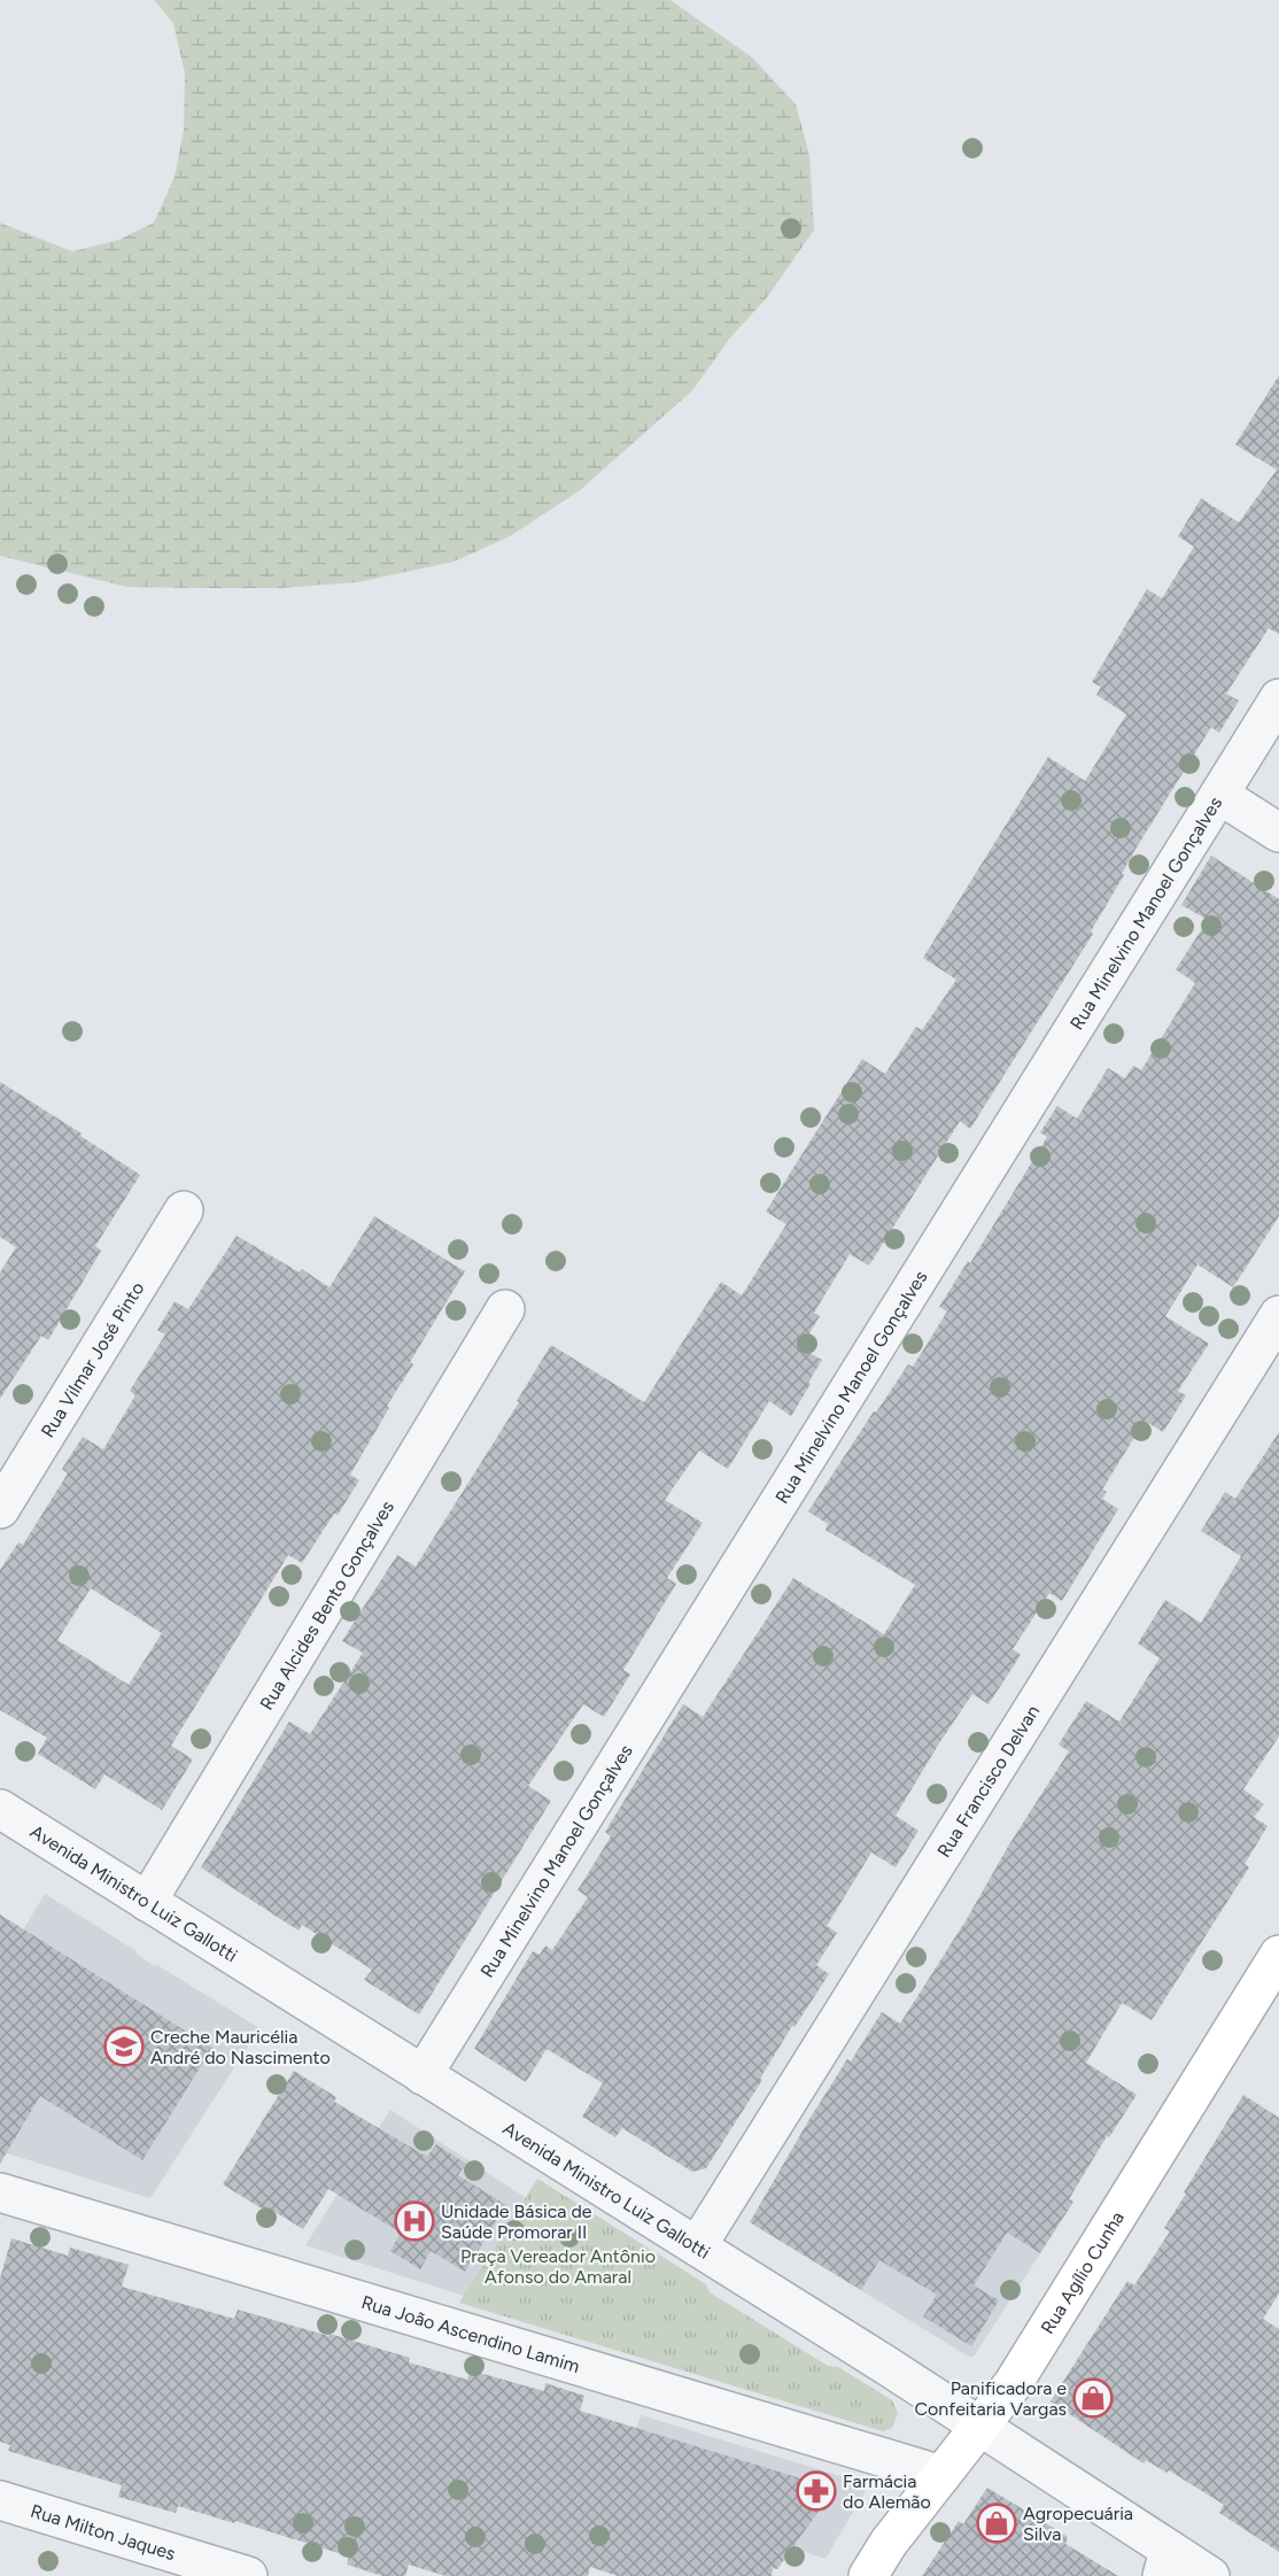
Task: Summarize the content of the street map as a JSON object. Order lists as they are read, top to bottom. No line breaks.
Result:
{"streets":{"main road":["Rua Agílio Cunha"],"street":["Rua Minelvino Manoel Gonçalves","Rua Vilmar José Pinto","Rua Alcides Bento Gonçalves","Rua Francisco Delvan","Avenida Ministro Luiz Gallotti","Rua João Ascendino Lamim","Rua Milton Jaques"]},"crossings":[["Rua Minelvino Manoel Gonçalves","Avenida Ministro Luiz Gallotti"],["Rua Alcides Bento Gonçalves","Avenida Ministro Luiz Gallotti"],["Rua Francisco Delvan","Avenida Ministro Luiz Gallotti"],["Avenida Ministro Luiz Gallotti","Rua Agílio Cunha"],["Rua Agílio Cunha","Rua João Ascendino Lamim"]],"parks":["Praça Vereador Antônio Afonso do Amaral"],"places":{"school or university":["Creche Mauricélia André do Nascimento"],"hospital":["Unidade Básica de Saúde Promorar II"],"shop":["Panificadora e Confeitaria Vargas","Agropecuária Silva"],"pharmacy":["Farmácia do Alemão"]}}
